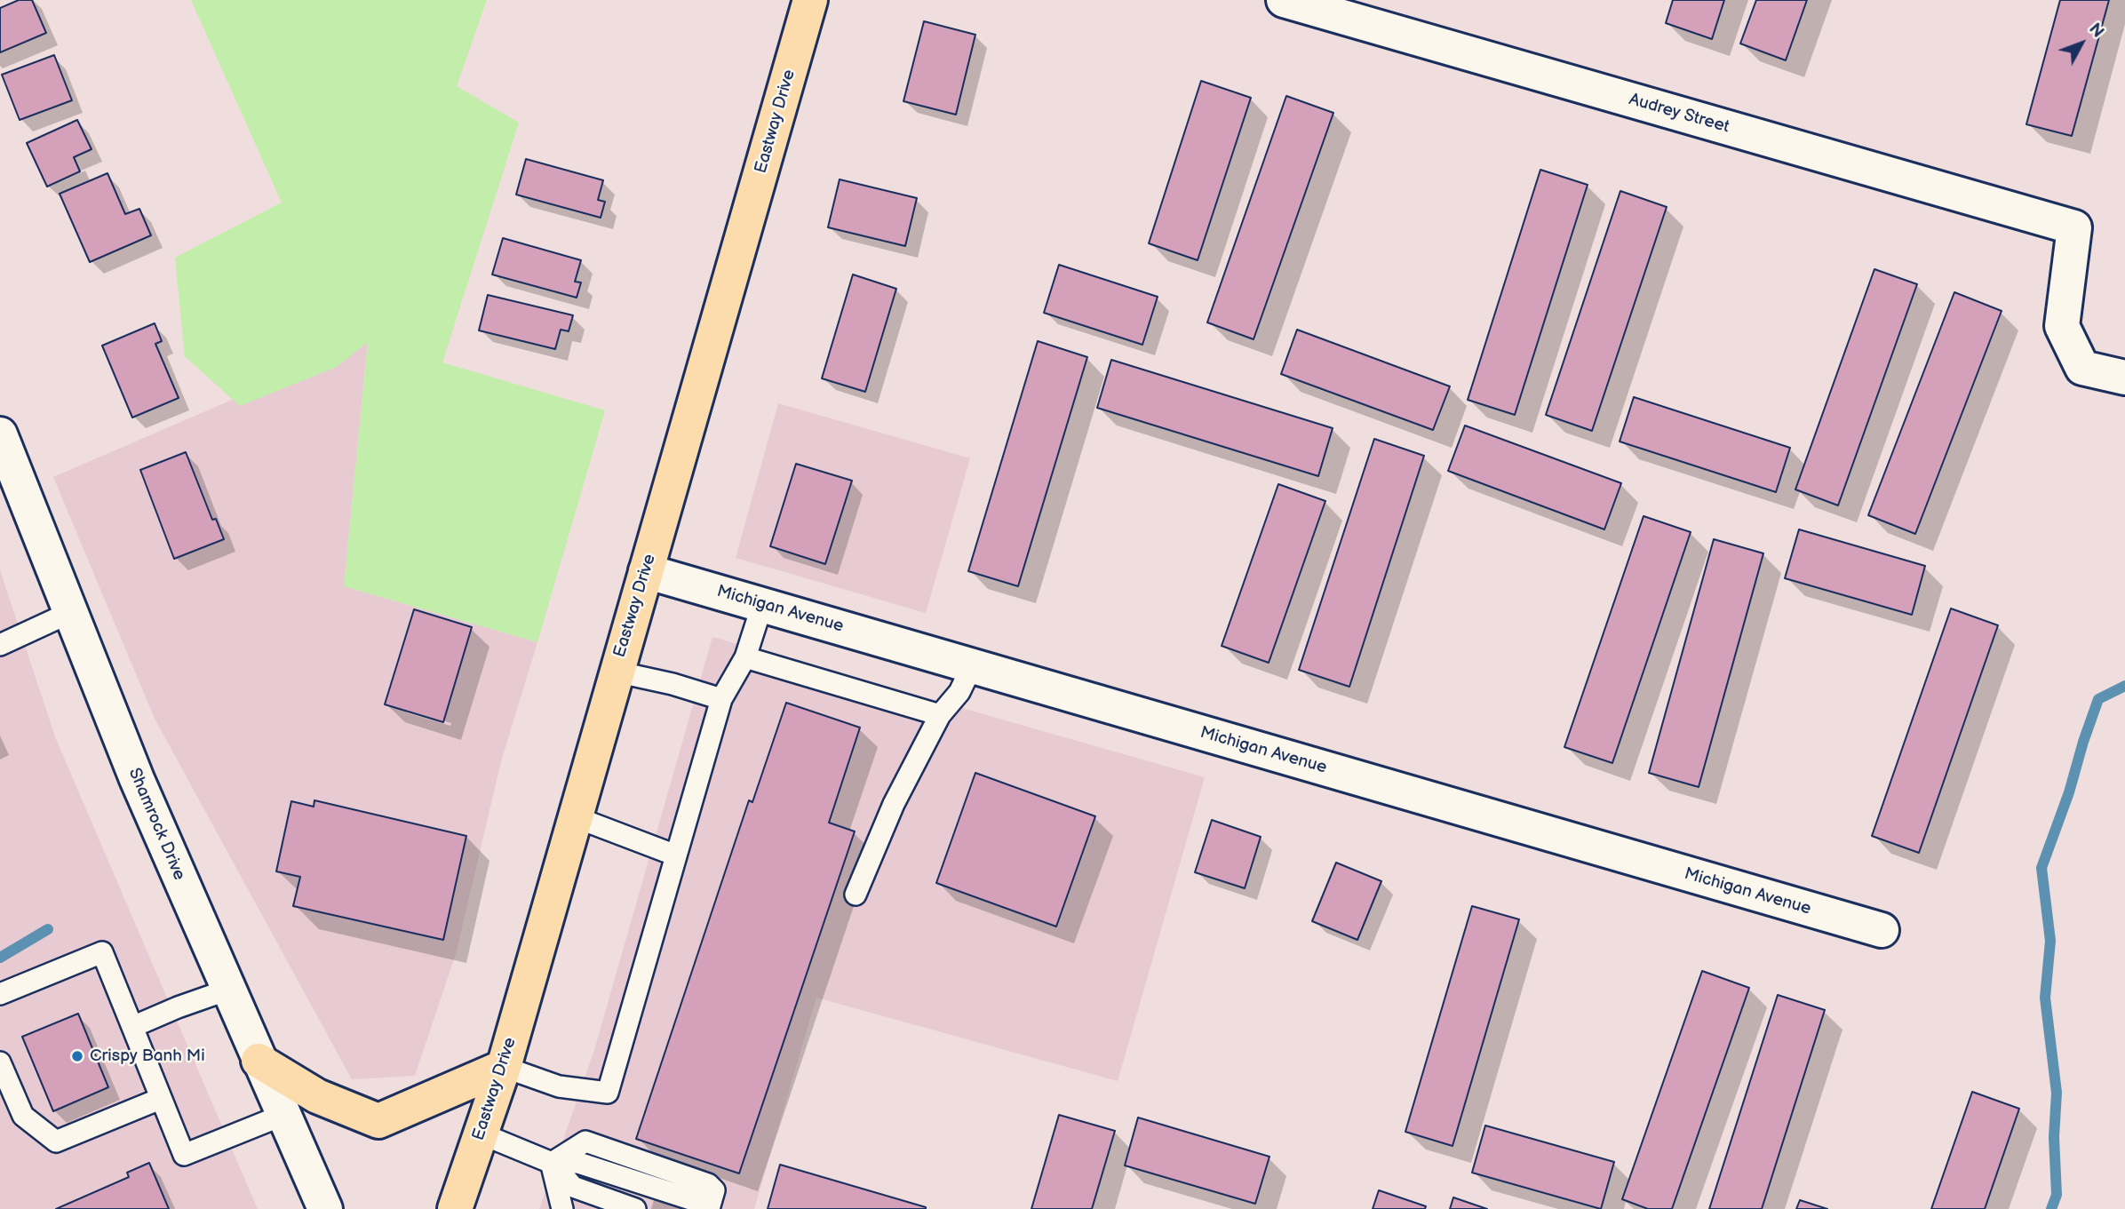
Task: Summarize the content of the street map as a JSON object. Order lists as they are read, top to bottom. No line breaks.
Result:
{"streets":{"main road":["Eastway Drive"],"street":["Audrey Street","Michigan Avenue","Shamrock Drive"]},"crossings":[["Eastway Drive","Michigan Avenue"]],"places":["Crispy Banh Mi"],"north":"top right"}
